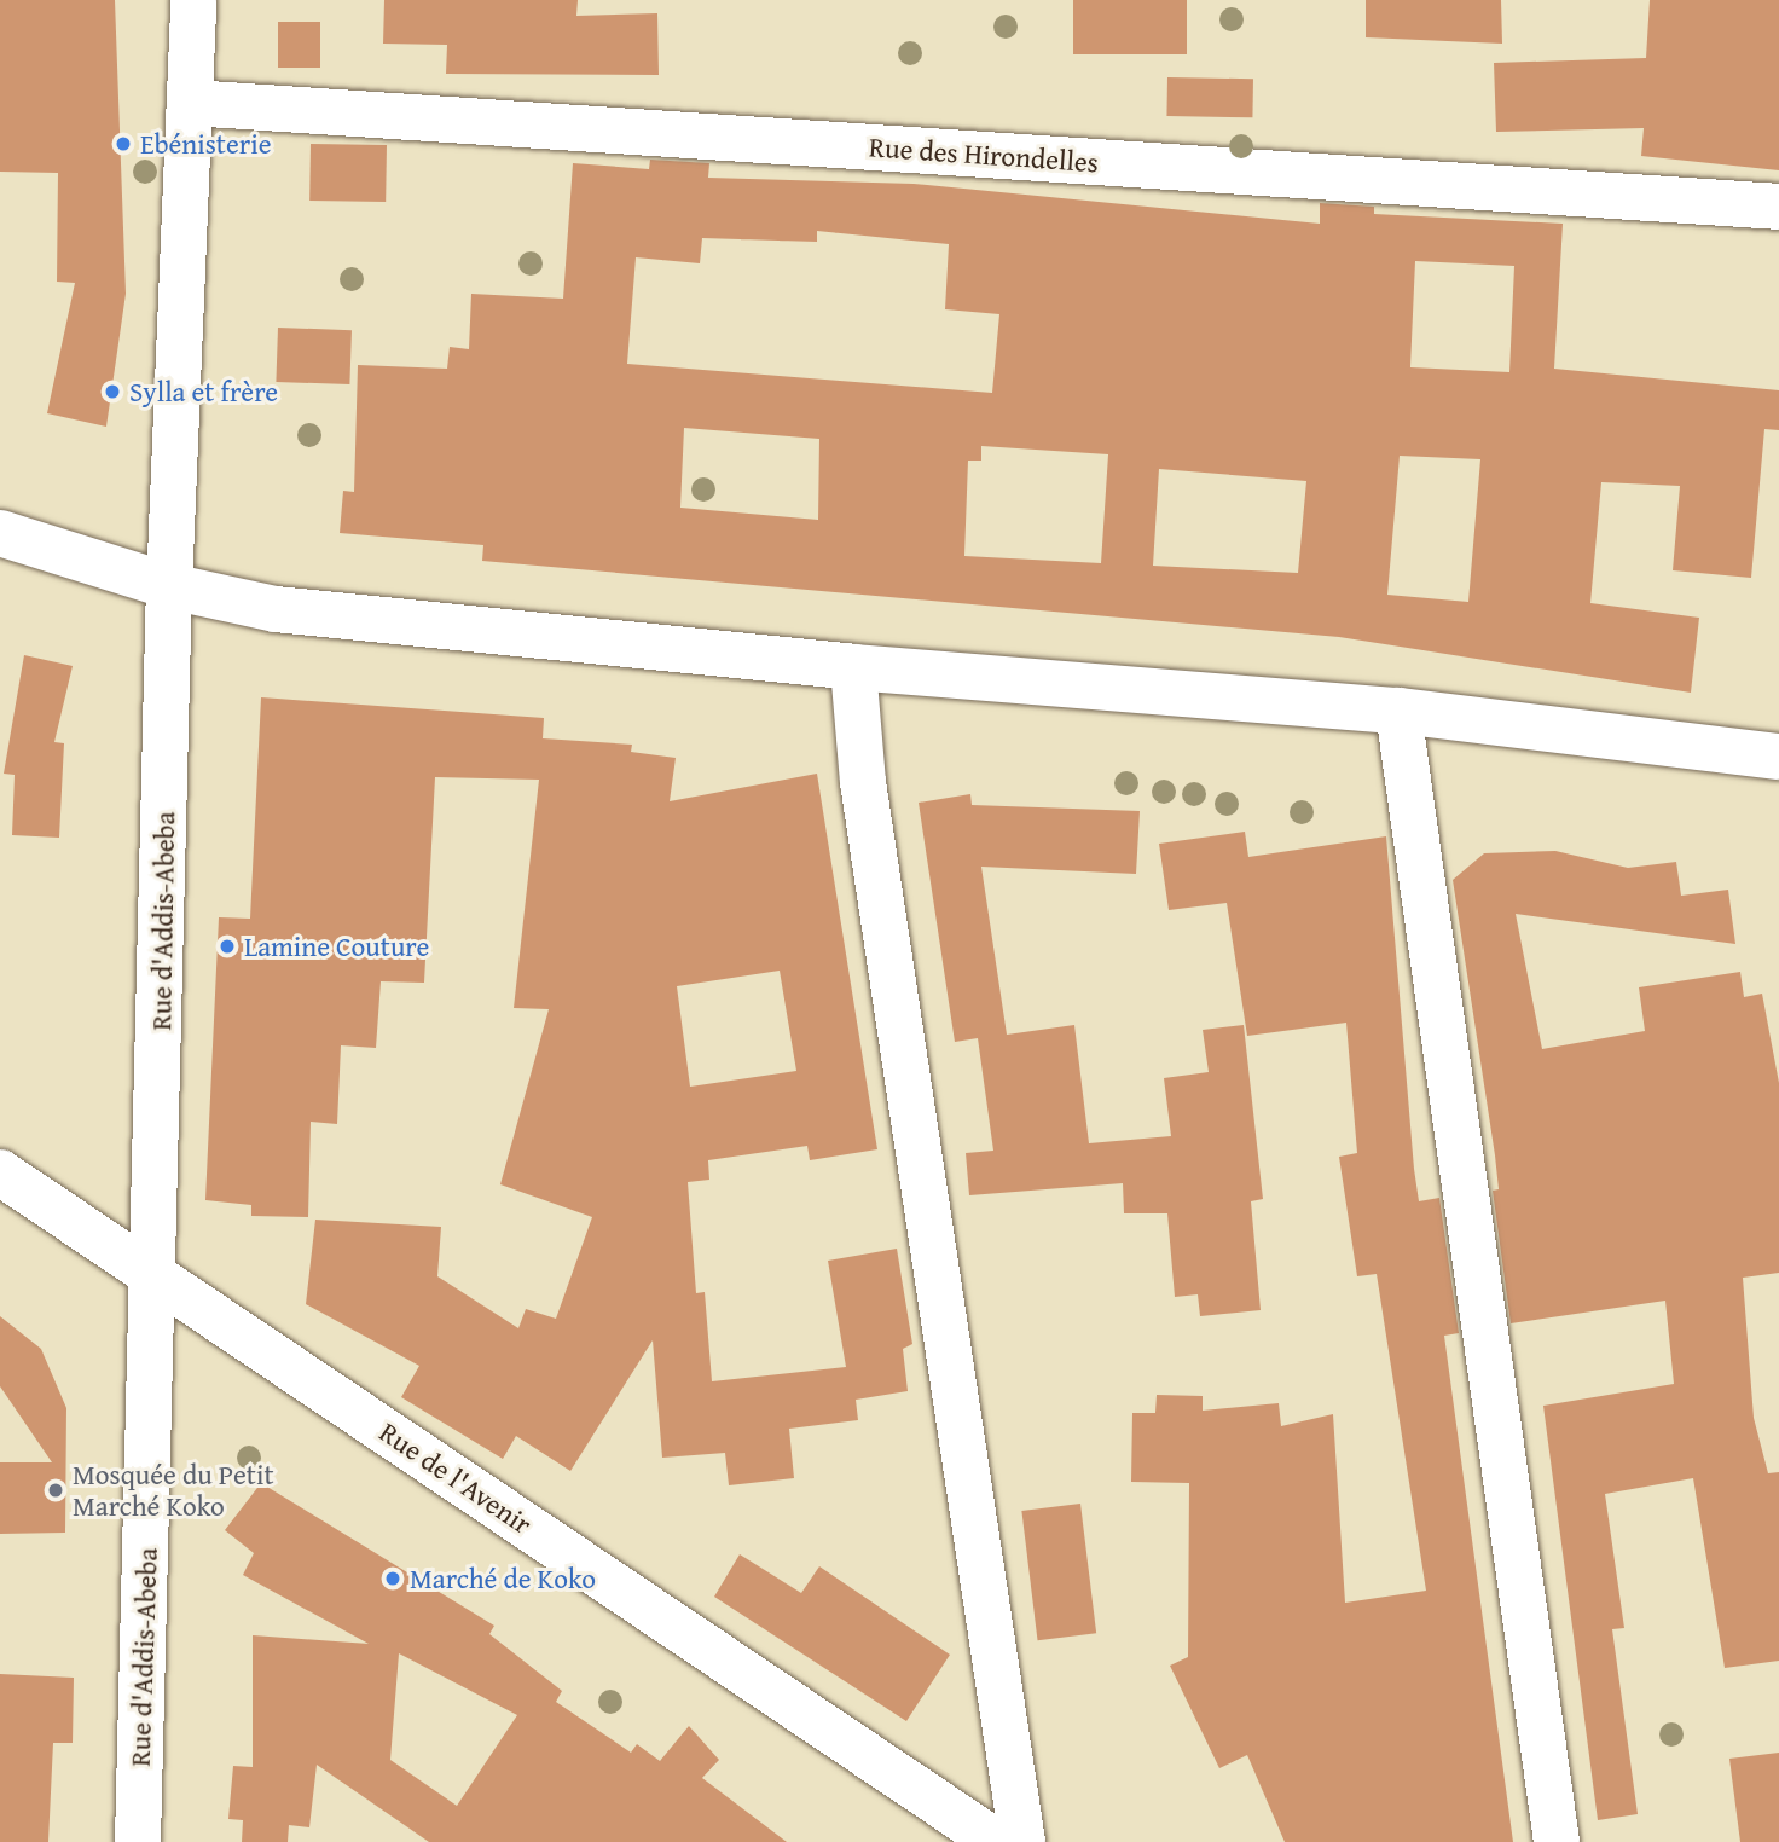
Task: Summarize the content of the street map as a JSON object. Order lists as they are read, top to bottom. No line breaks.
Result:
{"streets":{"street":["Rue des Hirondelles","Rue d'Addis-Abeba","Rue de l'Avenir"]},"crossings":[["Rue des Hirondelles","Rue d'Addis-Abeba"],["Rue d'Addis-Abeba","Rue de l'Avenir"]],"places":["Ebénisterie","Sylla et frère","Lamine Couture","Mosquée du Petit Marché Koko","Marché de Koko"]}
